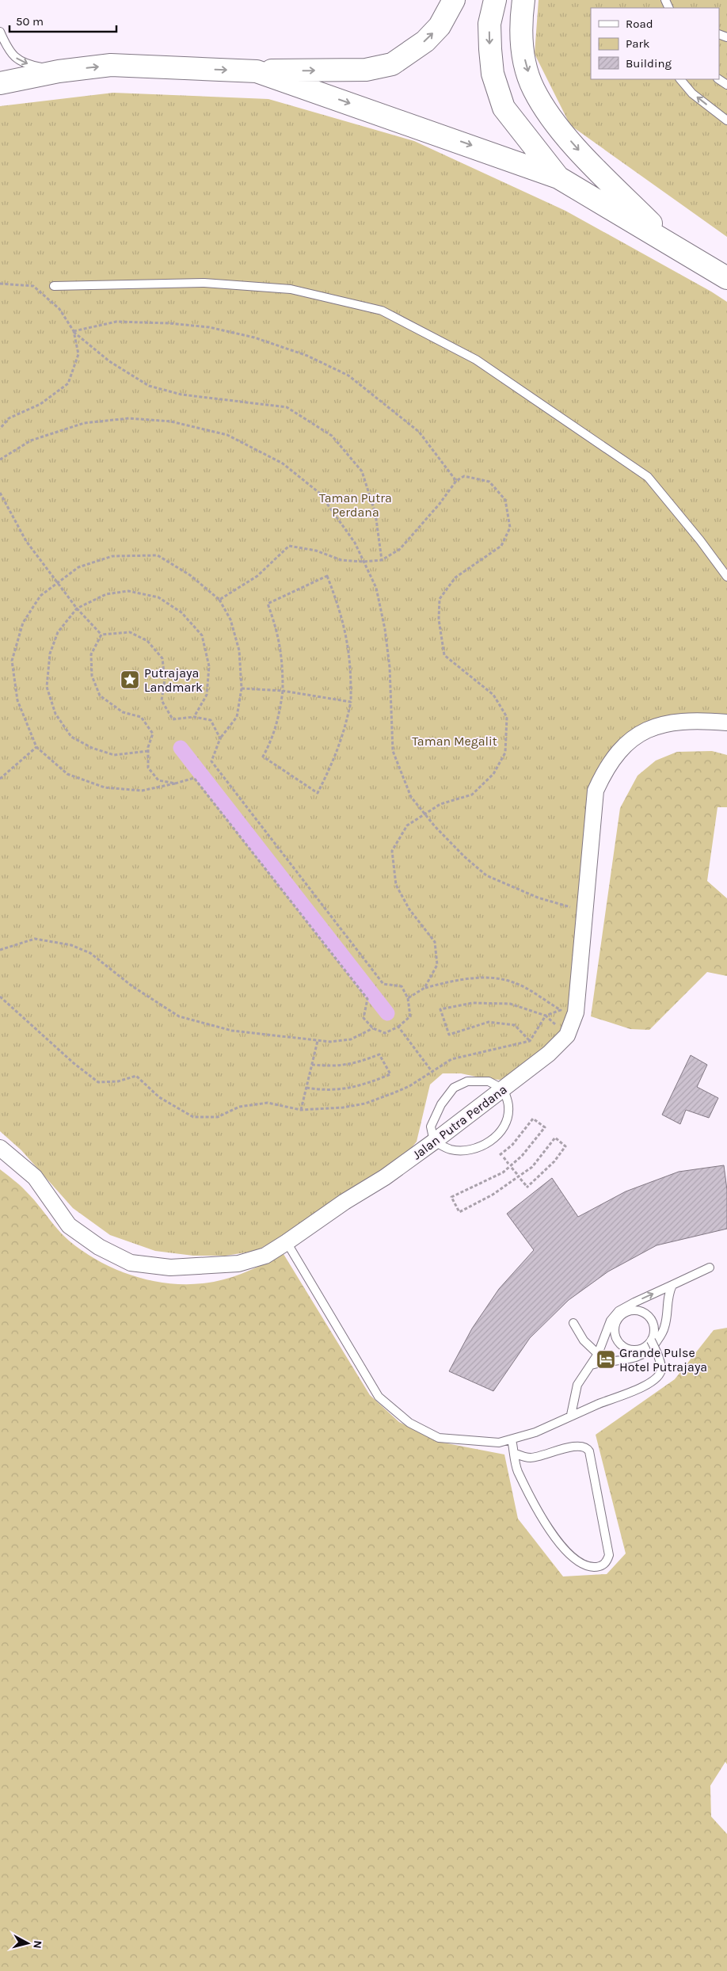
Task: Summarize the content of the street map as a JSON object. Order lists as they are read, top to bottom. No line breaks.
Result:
{"streets":{"street":["Jalan Putra Perdana"]},"parks":["Taman Putra Perdana","Taman Megalit"],"places":{"place":["Putrajaya Landmark"],"hotel":["Grande Pulse Hotel Putrajaya"]},"legend":["Road","Park","Building"],"scale_bar":"50 m","north":"right"}
